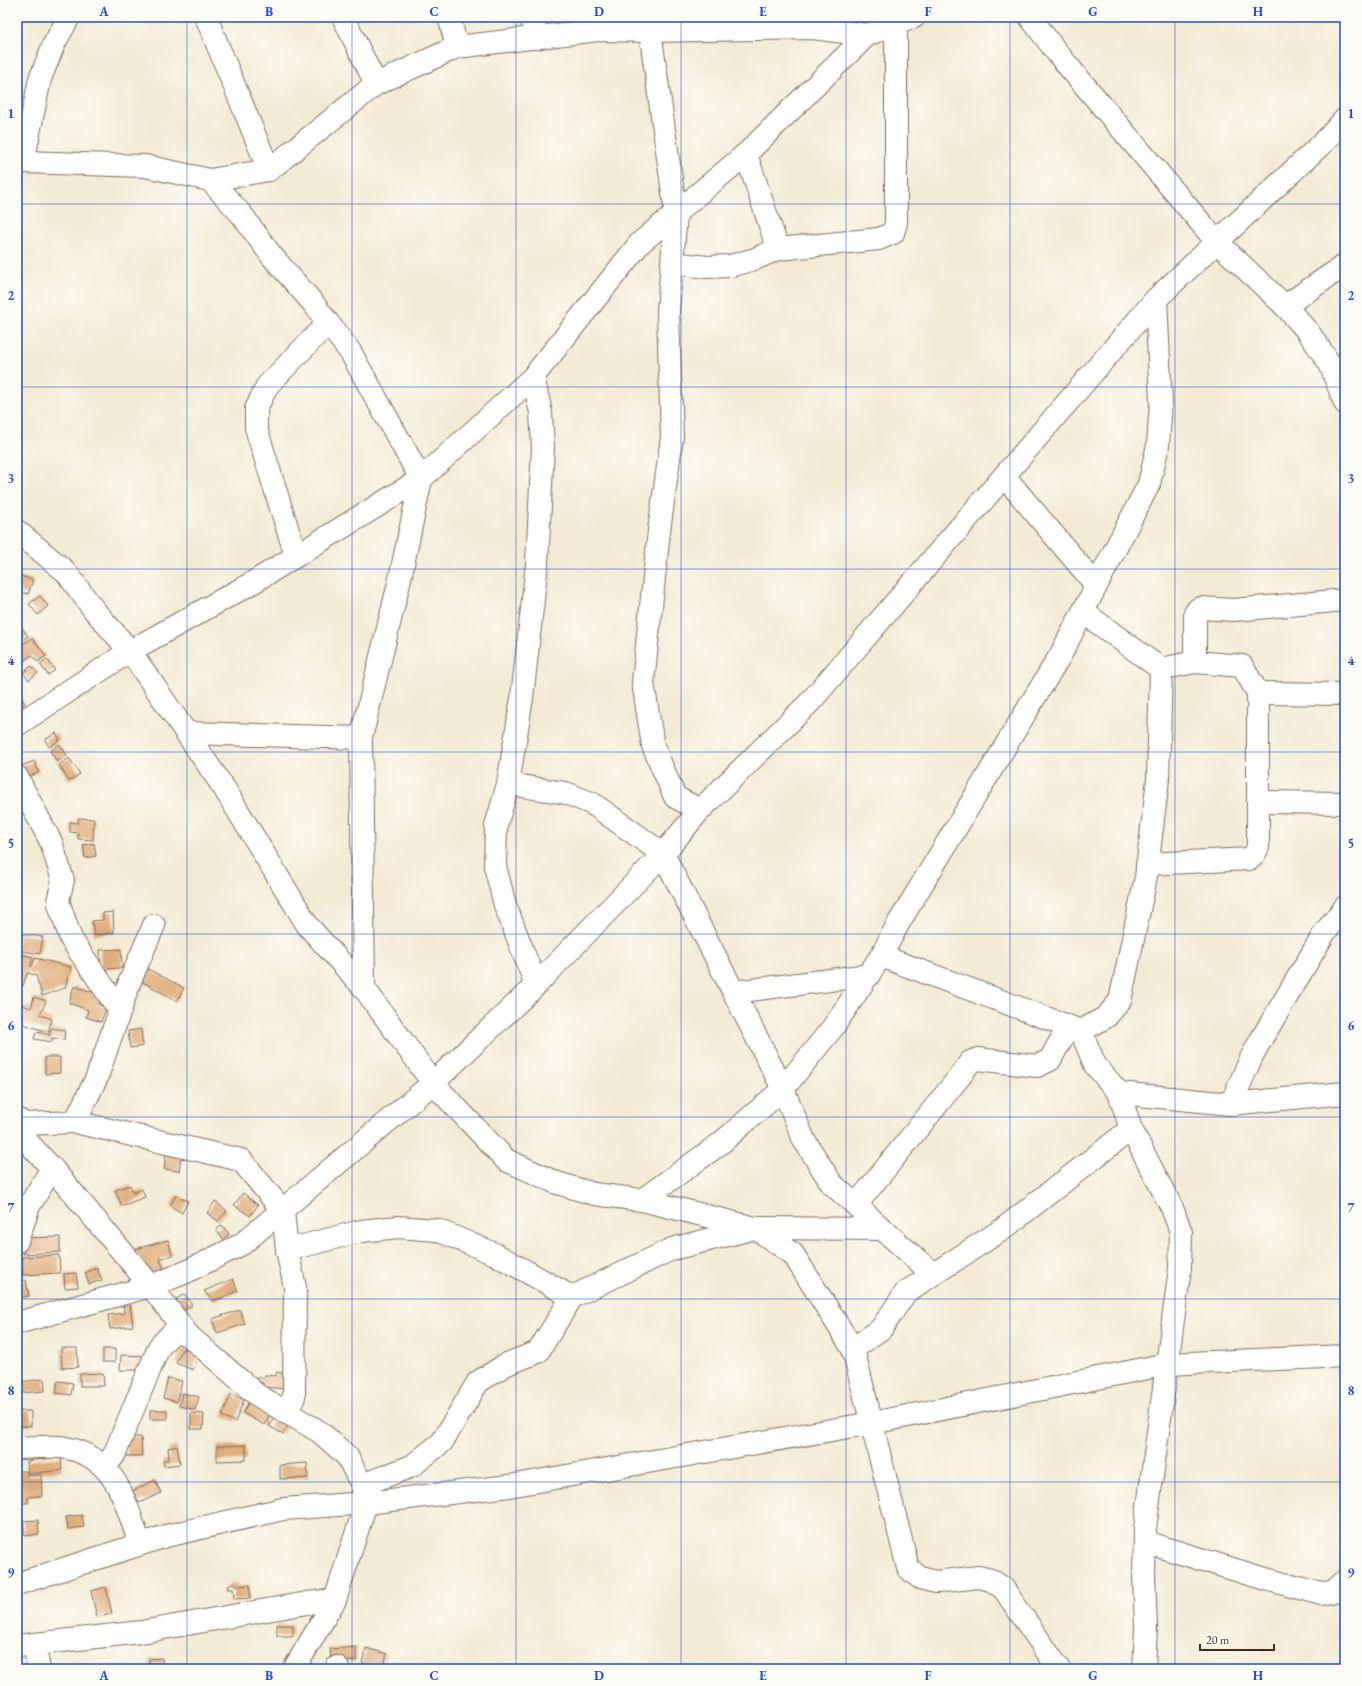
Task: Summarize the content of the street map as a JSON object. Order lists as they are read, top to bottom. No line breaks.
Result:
{"scale_bar":"20 m","grid":{"columns":["A","B","C","D","E","F","G","H"],"rows":["1","2","3","4","5","6","7","8","9"]}}
